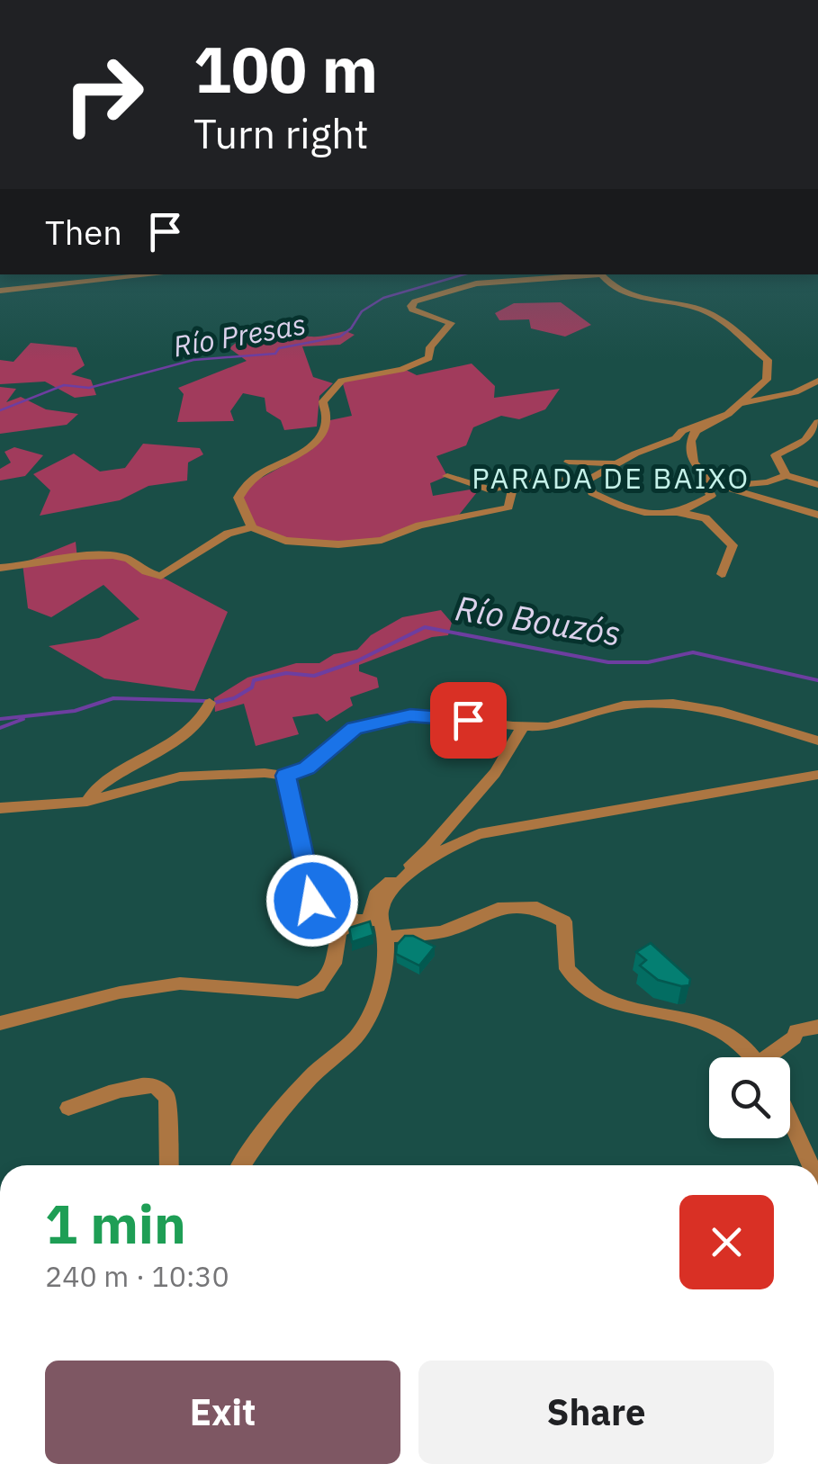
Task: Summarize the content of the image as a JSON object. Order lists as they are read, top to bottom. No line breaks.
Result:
{"districts":["PARADA DE BAIXO"],"water":["Río Presas","Río Bouzós"],"page":{"turn":["100 m","Turn right"],"then":"Then","heading":["1 min","240 m · 10:30"],"buttons":["Exit","Share"]}}
